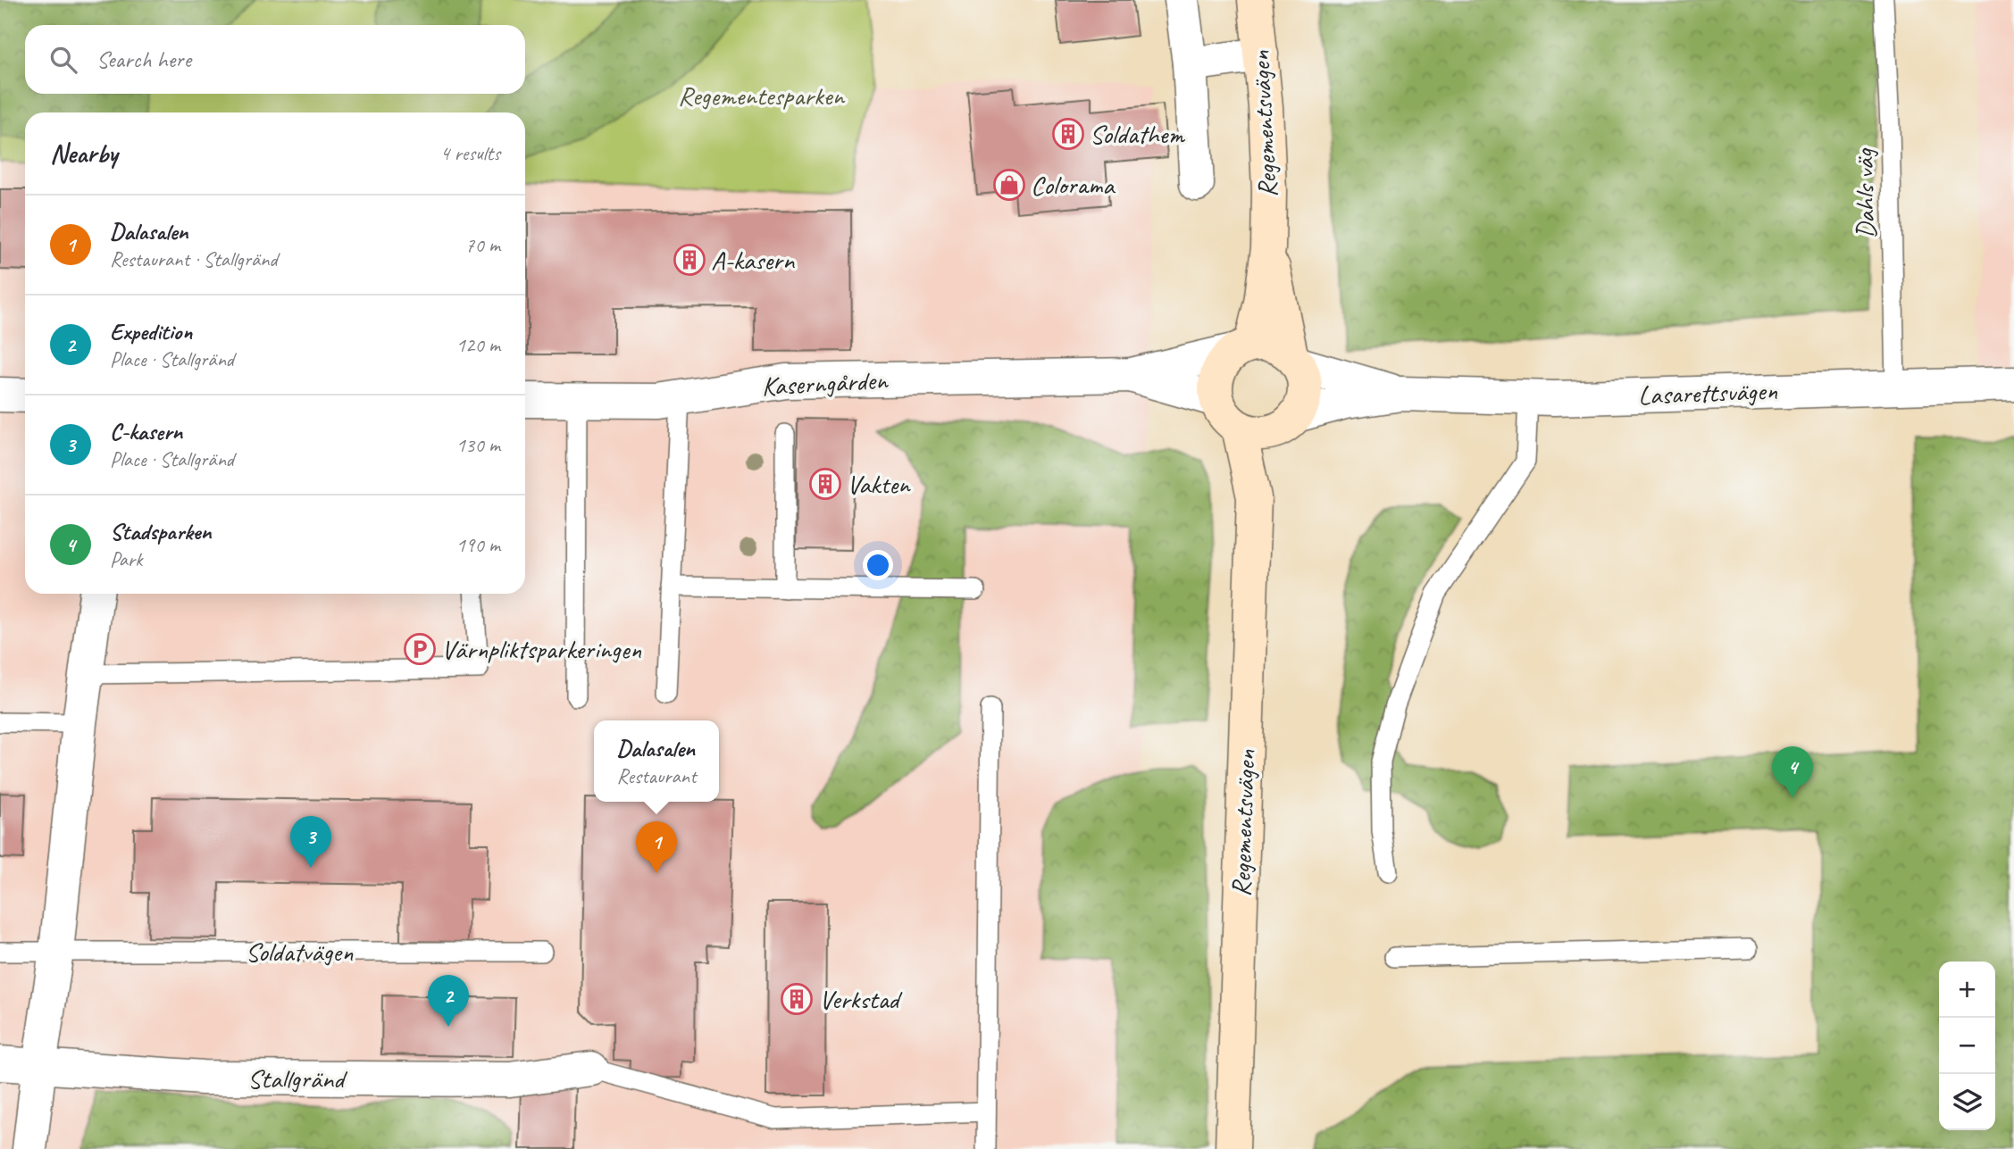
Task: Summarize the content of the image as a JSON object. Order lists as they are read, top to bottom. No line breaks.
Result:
{"streets":{"main road":["Regementsvägen"],"street":["Kaserngården","Lasarettsvägen","Stallgränd"],"lane":["Dahls väg","Soldatvägen"]},"crossings":[["Regementsvägen","Kaserngården"],["Regementsvägen","Lasarettsvägen"],["Dahls väg","Lasarettsvägen"],["Kaserngården","Lasarettsvägen"]],"parks":["Regementesparken"],"places":{"building":["Soldathem","A-kasern","Vakten","Verkstad"],"shop":["Colorama"],"parking":["Värnpliktsparkeringen"]},"page":{"search":"Search here","heading":["Nearby","4 results"],"list":[{"mark":"1","name":"Dalasalen","note":"Restaurant · Stallgränd","value":"70 m"},{"mark":"2","name":"Expedition","note":"Place · Stallgränd","value":"120 m"},{"mark":"3","name":"C-kasern","note":"Place · Stallgränd","value":"130 m"},{"mark":"4","name":"Stadsparken","note":"Park","value":"190 m"}],"popup":["Dalasalen","Restaurant"],"pins":["4","3","1","2"],"map_buttons":["+","−"]}}
